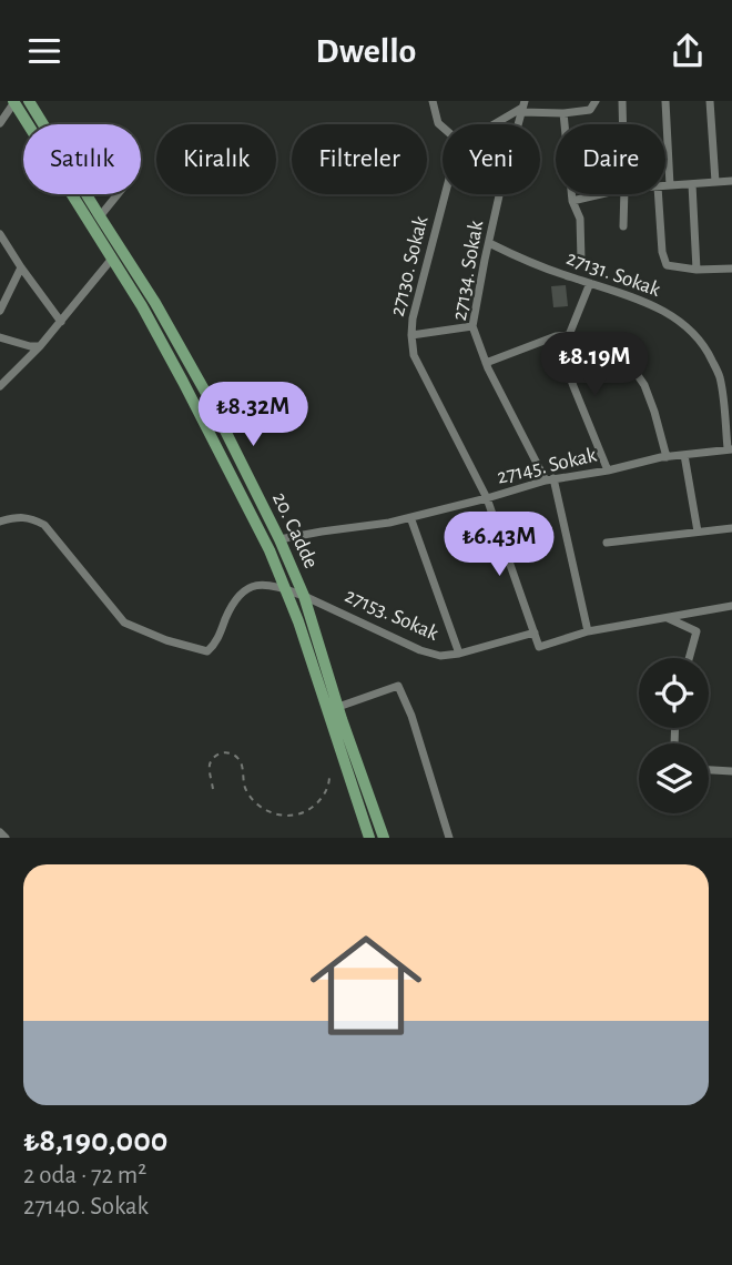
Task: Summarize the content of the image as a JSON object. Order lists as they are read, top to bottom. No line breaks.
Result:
{"streets":{"main road":["20. Cadde"],"street":["27130. Sokak","27134. Sokak","27131. Sokak","27145. Sokak","27153. Sokak"]},"crossings":[["27130. Sokak","27134. Sokak"],["27130. Sokak","27145. Sokak"],["27130. Sokak","27153. Sokak"],["27134. Sokak","27131. Sokak"],["27134. Sokak","27145. Sokak"],["27131. Sokak","27145. Sokak"],["27145. Sokak","20. Cadde"],["20. Cadde","27153. Sokak"]],"page":{"header":"Dwello","chip":["Satılık","Kiralık","Filtreler","Yeni","Daire"],"price":["₺8.19M","₺8.32M","₺6.43M"],"list":[{"name":"₺8,190,000","note":"2 oda · 72 m² · 27140. Sokak"}]}}
